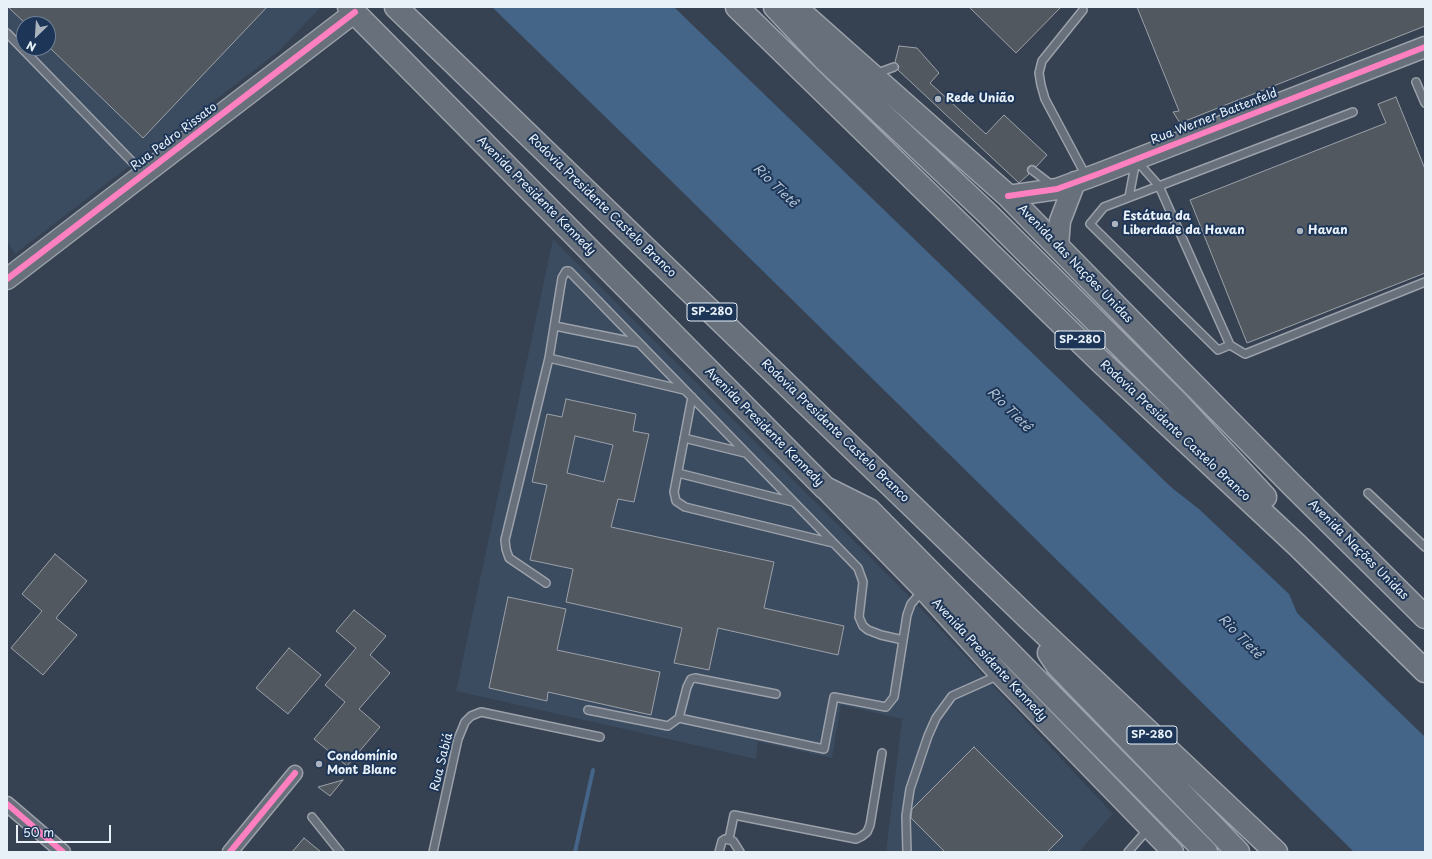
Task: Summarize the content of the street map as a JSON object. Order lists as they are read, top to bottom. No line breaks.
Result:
{"streets":{"highway":["Avenida Presidente Kennedy","Rodovia Presidente Castelo Branco","Avenida das Nações Unidas","SP-280","Avenida Nações Unidas"],"street":["Rua Werner Battenfeld","Rua Pedro Rissato"],"lane":["Rua Sabiá"]},"crossings":[["Rua Werner Battenfeld","Avenida das Nações Unidas"],["Rua Pedro Rissato","Avenida Presidente Kennedy"],["Avenida das Nações Unidas","Avenida Nações Unidas"]],"water":["Rio Tietê"],"places":["Rede União","Estátua da Liberdade da Havan","Havan","Condomínio Mont Blanc"],"scale_bar":"50 m","north":"bottom left"}
